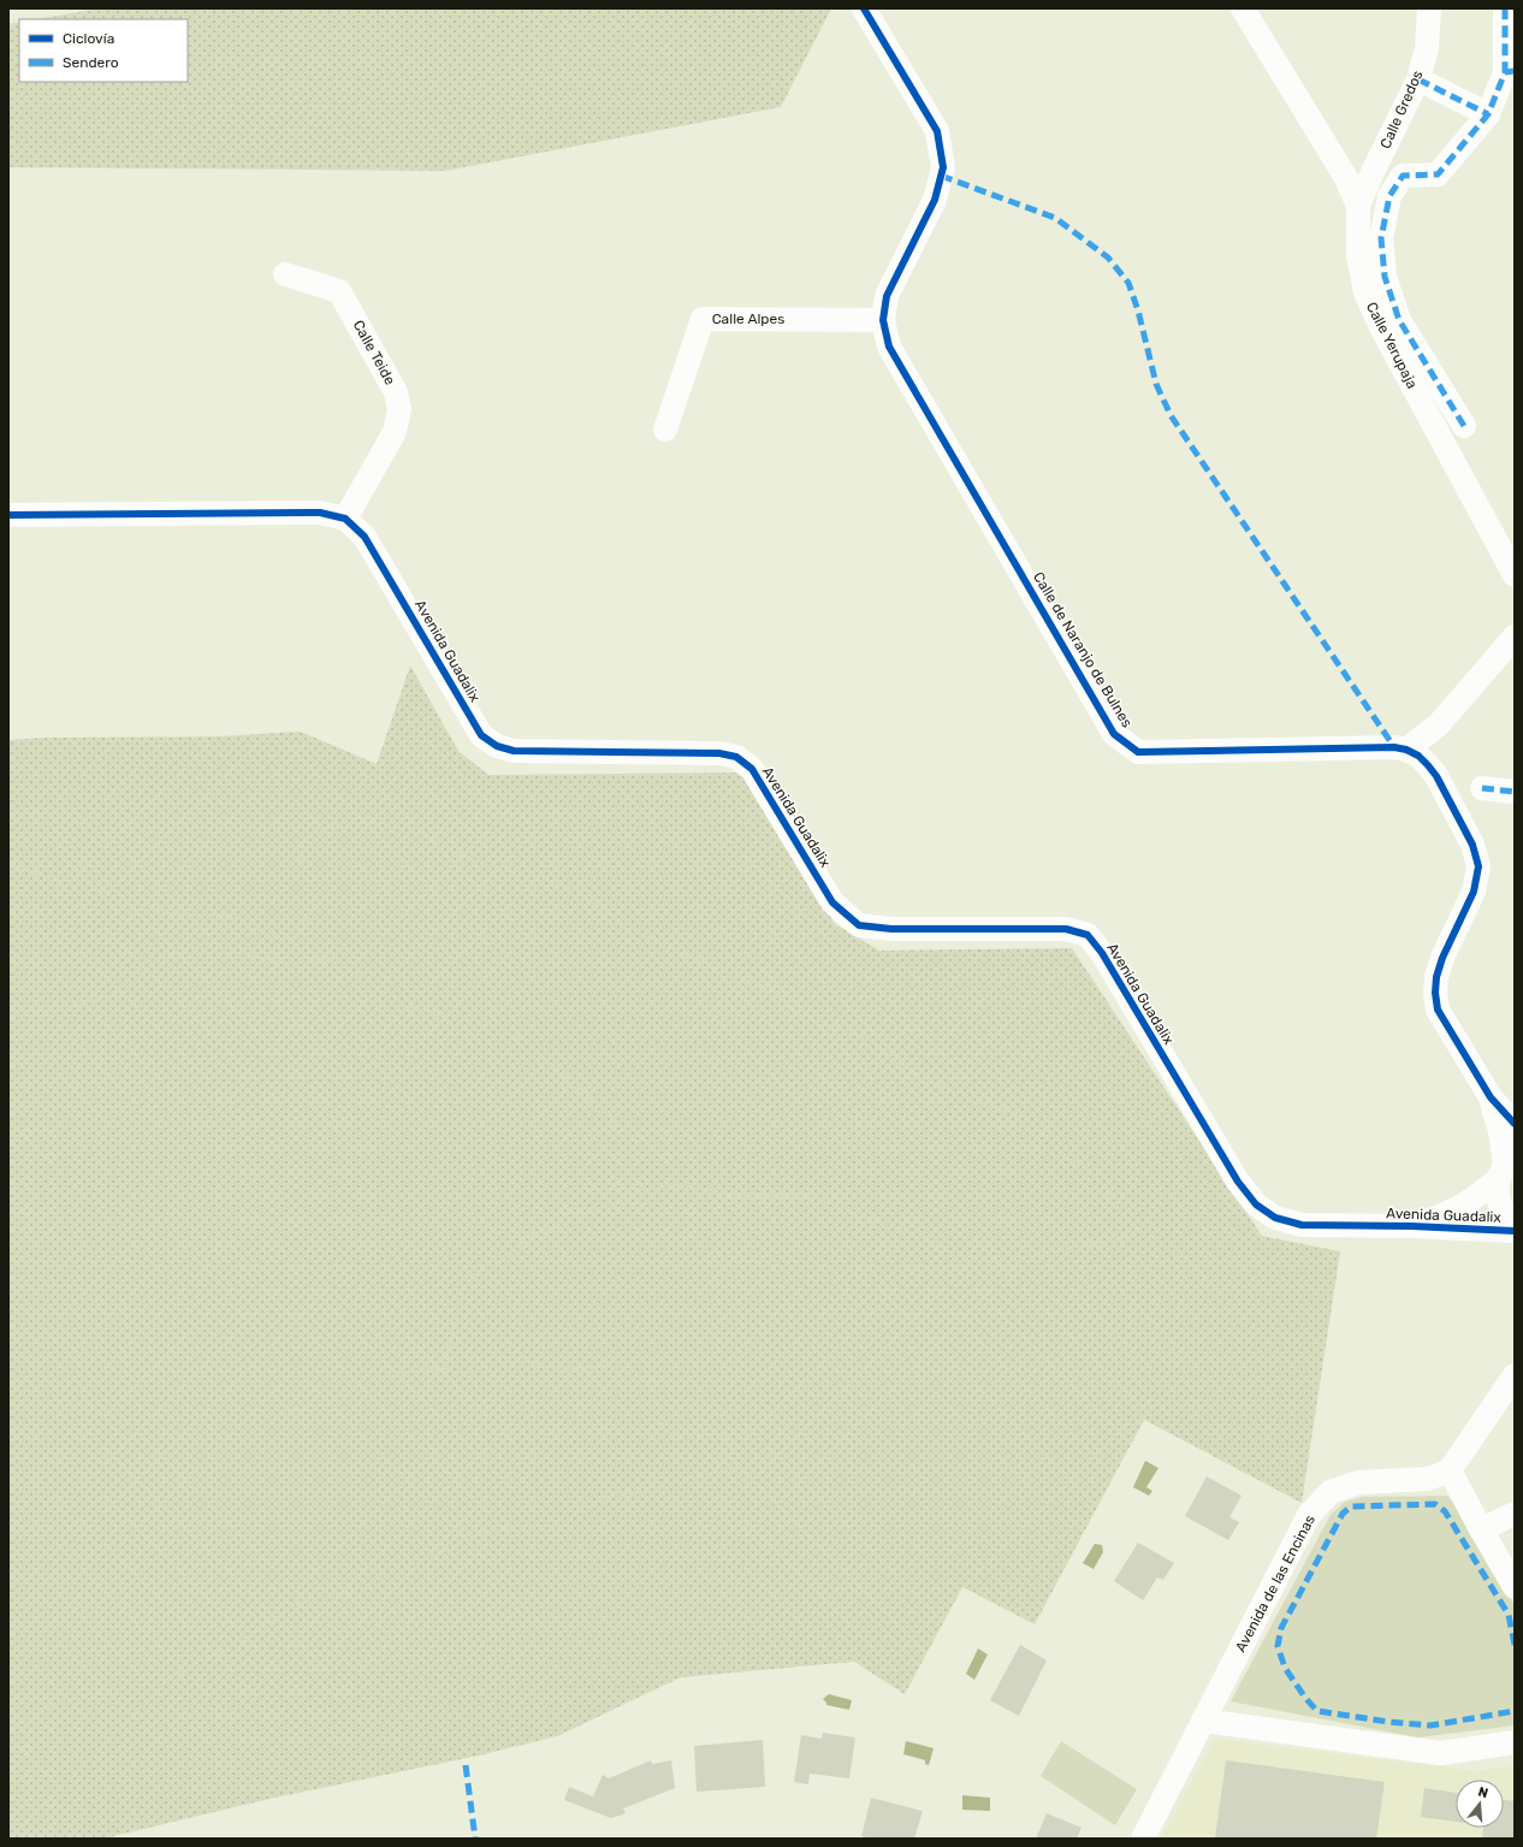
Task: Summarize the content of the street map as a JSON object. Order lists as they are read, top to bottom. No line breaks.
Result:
{"streets":{"street":["Calle Gredos","Calle Alpes","Calle Yerupaja","Calle Teide","Calle de Naranjo de Bulnes","Avenida Guadalix","Avenida de las Encinas"]},"crossings":[["Calle Gredos","Calle Yerupaja"],["Calle Alpes","Calle de Naranjo de Bulnes"],["Calle Teide","Avenida Guadalix"],["Calle de Naranjo de Bulnes","Avenida Guadalix"]],"legend":["Ciclovía","Sendero"],"north":"top"}
